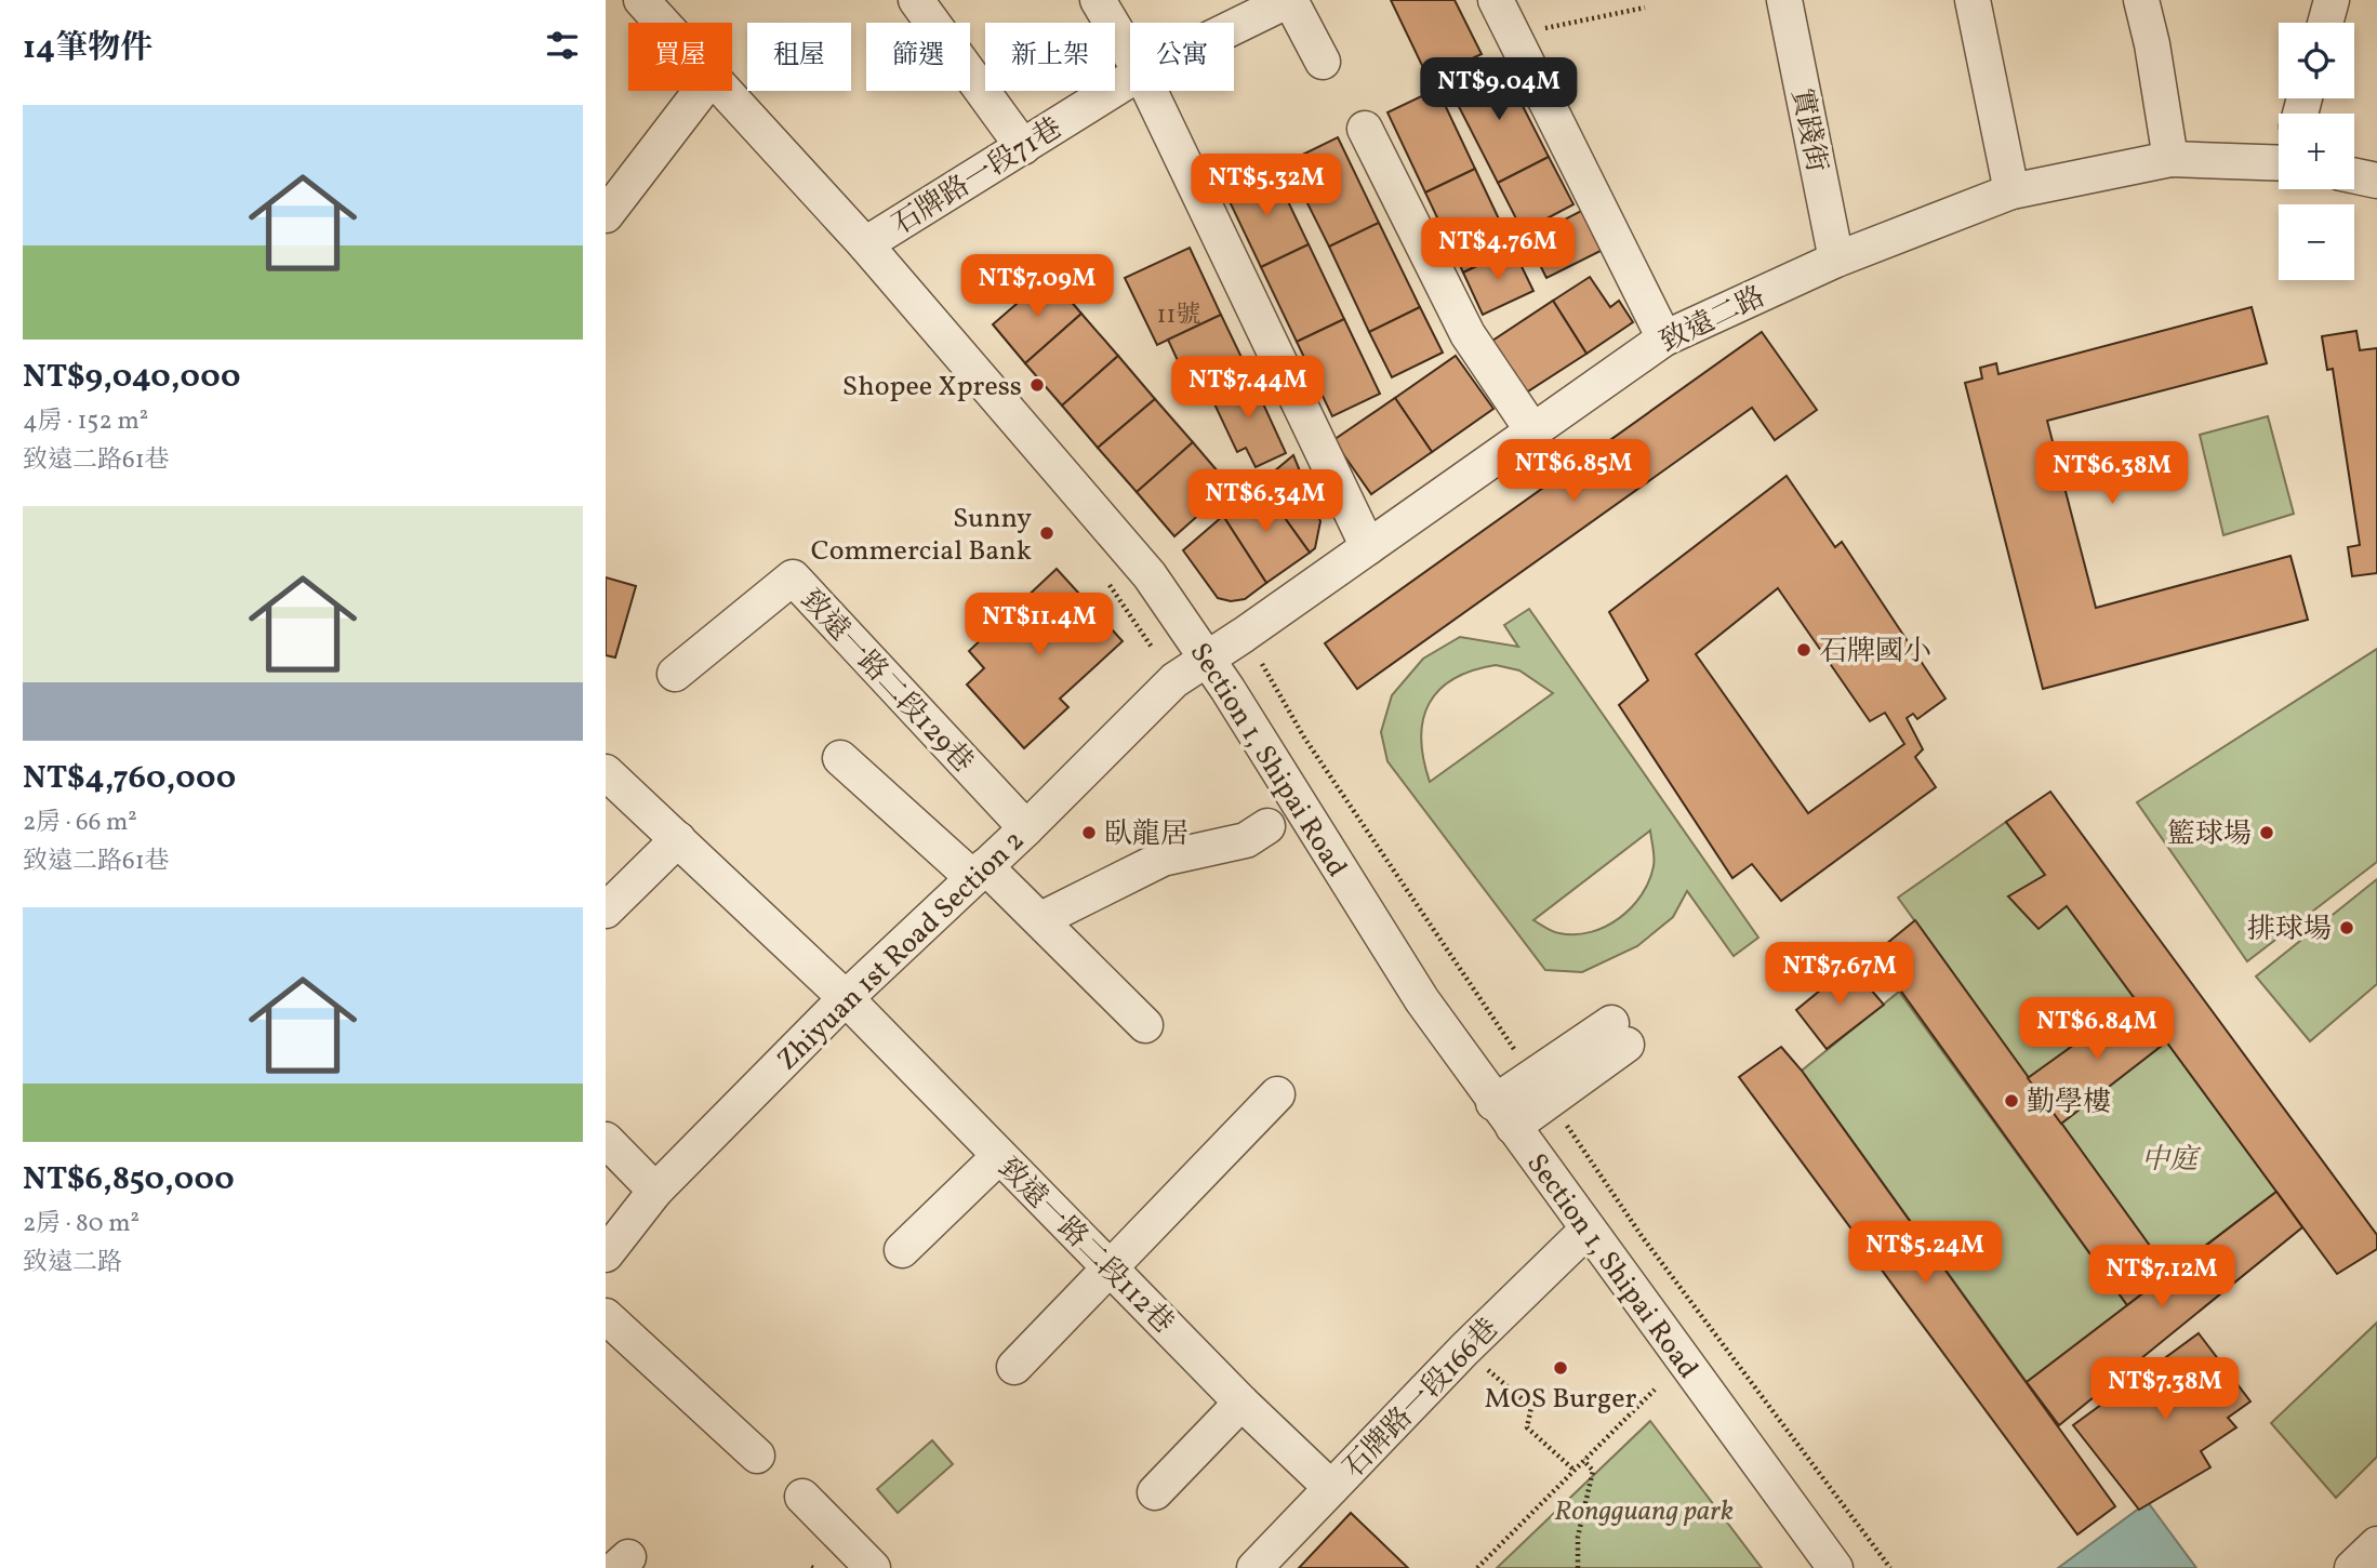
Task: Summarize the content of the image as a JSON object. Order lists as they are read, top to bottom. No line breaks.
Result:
{"streets":{"street":["實踐街","石牌路一段71巷","致遠二路","致遠一路二段129巷","Section 1, Shipai Road","Zhiyuan 1st Road Section 2","致遠一路二段112巷","石牌路一段166巷"]},"crossings":[["實踐街","致遠二路"],["石牌路一段71巷","Section 1, Shipai Road"],["致遠二路","Section 1, Shipai Road"],["致遠二路","Zhiyuan 1st Road Section 2"],["致遠一路二段129巷","Zhiyuan 1st Road Section 2"],["Section 1, Shipai Road","Zhiyuan 1st Road Section 2"],["Section 1, Shipai Road","石牌路一段166巷"],["Zhiyuan 1st Road Section 2","致遠一路二段112巷"],["致遠一路二段112巷","石牌路一段166巷"]],"parks":["中庭","Rongguang park"],"places":["Shopee Xpress","Sunny Commercial Bank","石牌國小","臥龍居","籃球場","排球場","勤學樓","MOS Burger"],"house_numbers":["11號"],"page":{"heading":"14筆物件","map_buttons":["+","−"],"chip":["買屋","租屋","篩選","新上架","公寓"],"price":["NT$9.04M","NT$5.32M","NT$4.76M","NT$7.09M","NT$7.44M","NT$6.85M","NT$6.38M","NT$6.34M","NT$11.4M","NT$7.67M","NT$6.84M","NT$5.24M","NT$7.12M","NT$7.38M"],"list":[{"name":"NT$9,040,000","note":"4房 · 152 m² · 致遠二路61巷"},{"name":"NT$4,760,000","note":"2房 · 66 m² · 致遠二路61巷"},{"name":"NT$6,850,000","note":"2房 · 80 m² · 致遠二路"}]}}
